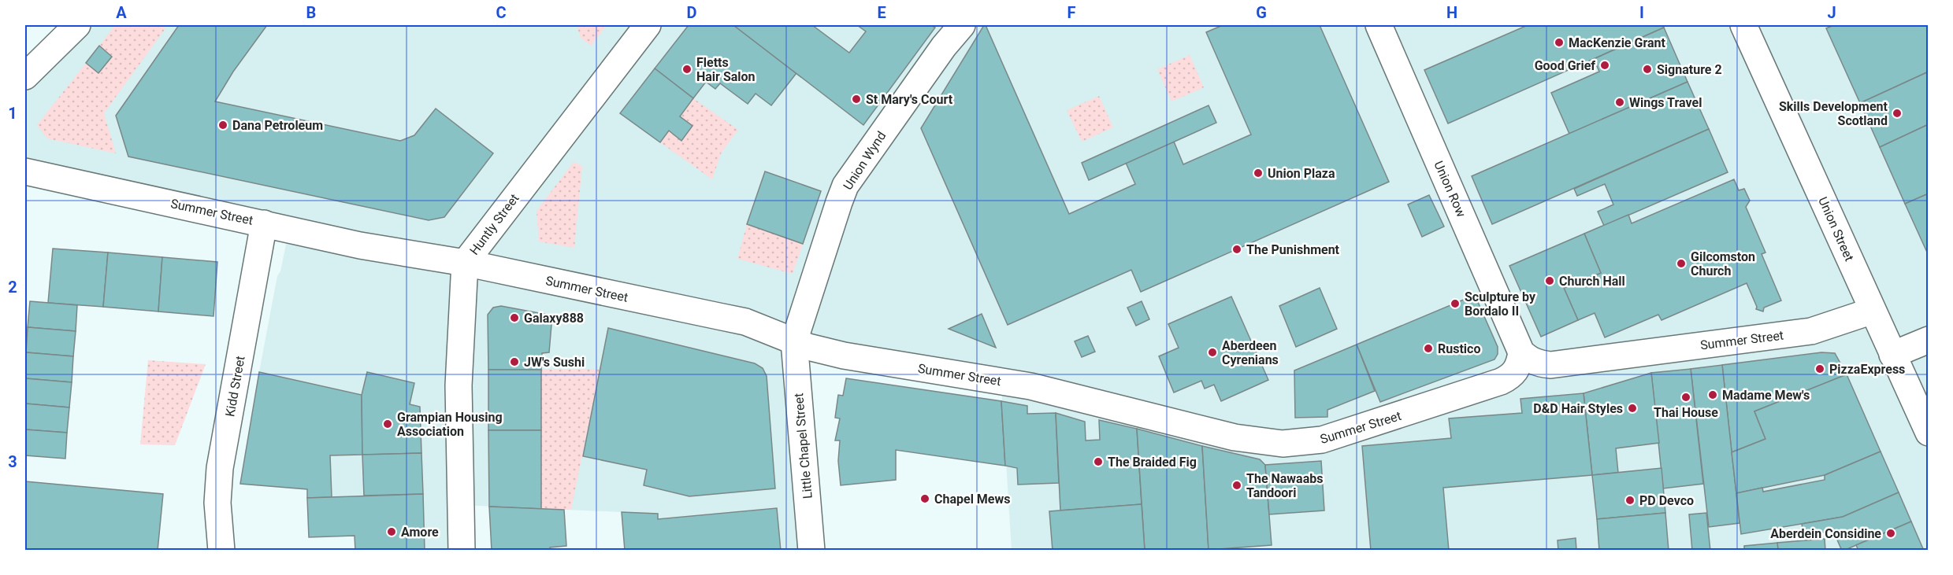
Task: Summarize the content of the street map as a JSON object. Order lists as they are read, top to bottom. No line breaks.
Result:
{"streets":{"street":["Union Wynd","Union Row","Summer Street","Huntly Street","Union Street","Kidd Street","Little Chapel Street"]},"crossings":[["Union Wynd","Summer Street"],["Union Wynd","Little Chapel Street"],["Union Row","Summer Street"],["Summer Street","Huntly Street"],["Summer Street","Union Street"],["Summer Street","Kidd Street"],["Summer Street","Little Chapel Street"]],"places":["MacKenzie Grant","Good Grief","Fletts Hair Salon","Signature 2","St Mary's Court","Wings Travel","Skills Development Scotland","Dana Petroleum","Union Plaza","The Punishment","Gilcomston Church","Church Hall","Sculpture by Bordalo II","Galaxy888","Rustico","Aberdeen Cyrenians","JW's Sushi","PizzaExpress","Madame Mew's","Thai House","D&D Hair Styles","Grampian Housing Association","The Braided Fig","The Nawaabs Tandoori","Chapel Mews","PD Devco","Amore","Aberdein Considine"],"grid":{"columns":["A","B","C","D","E","F","G","H","I","J"],"rows":["1","2","3"]}}
